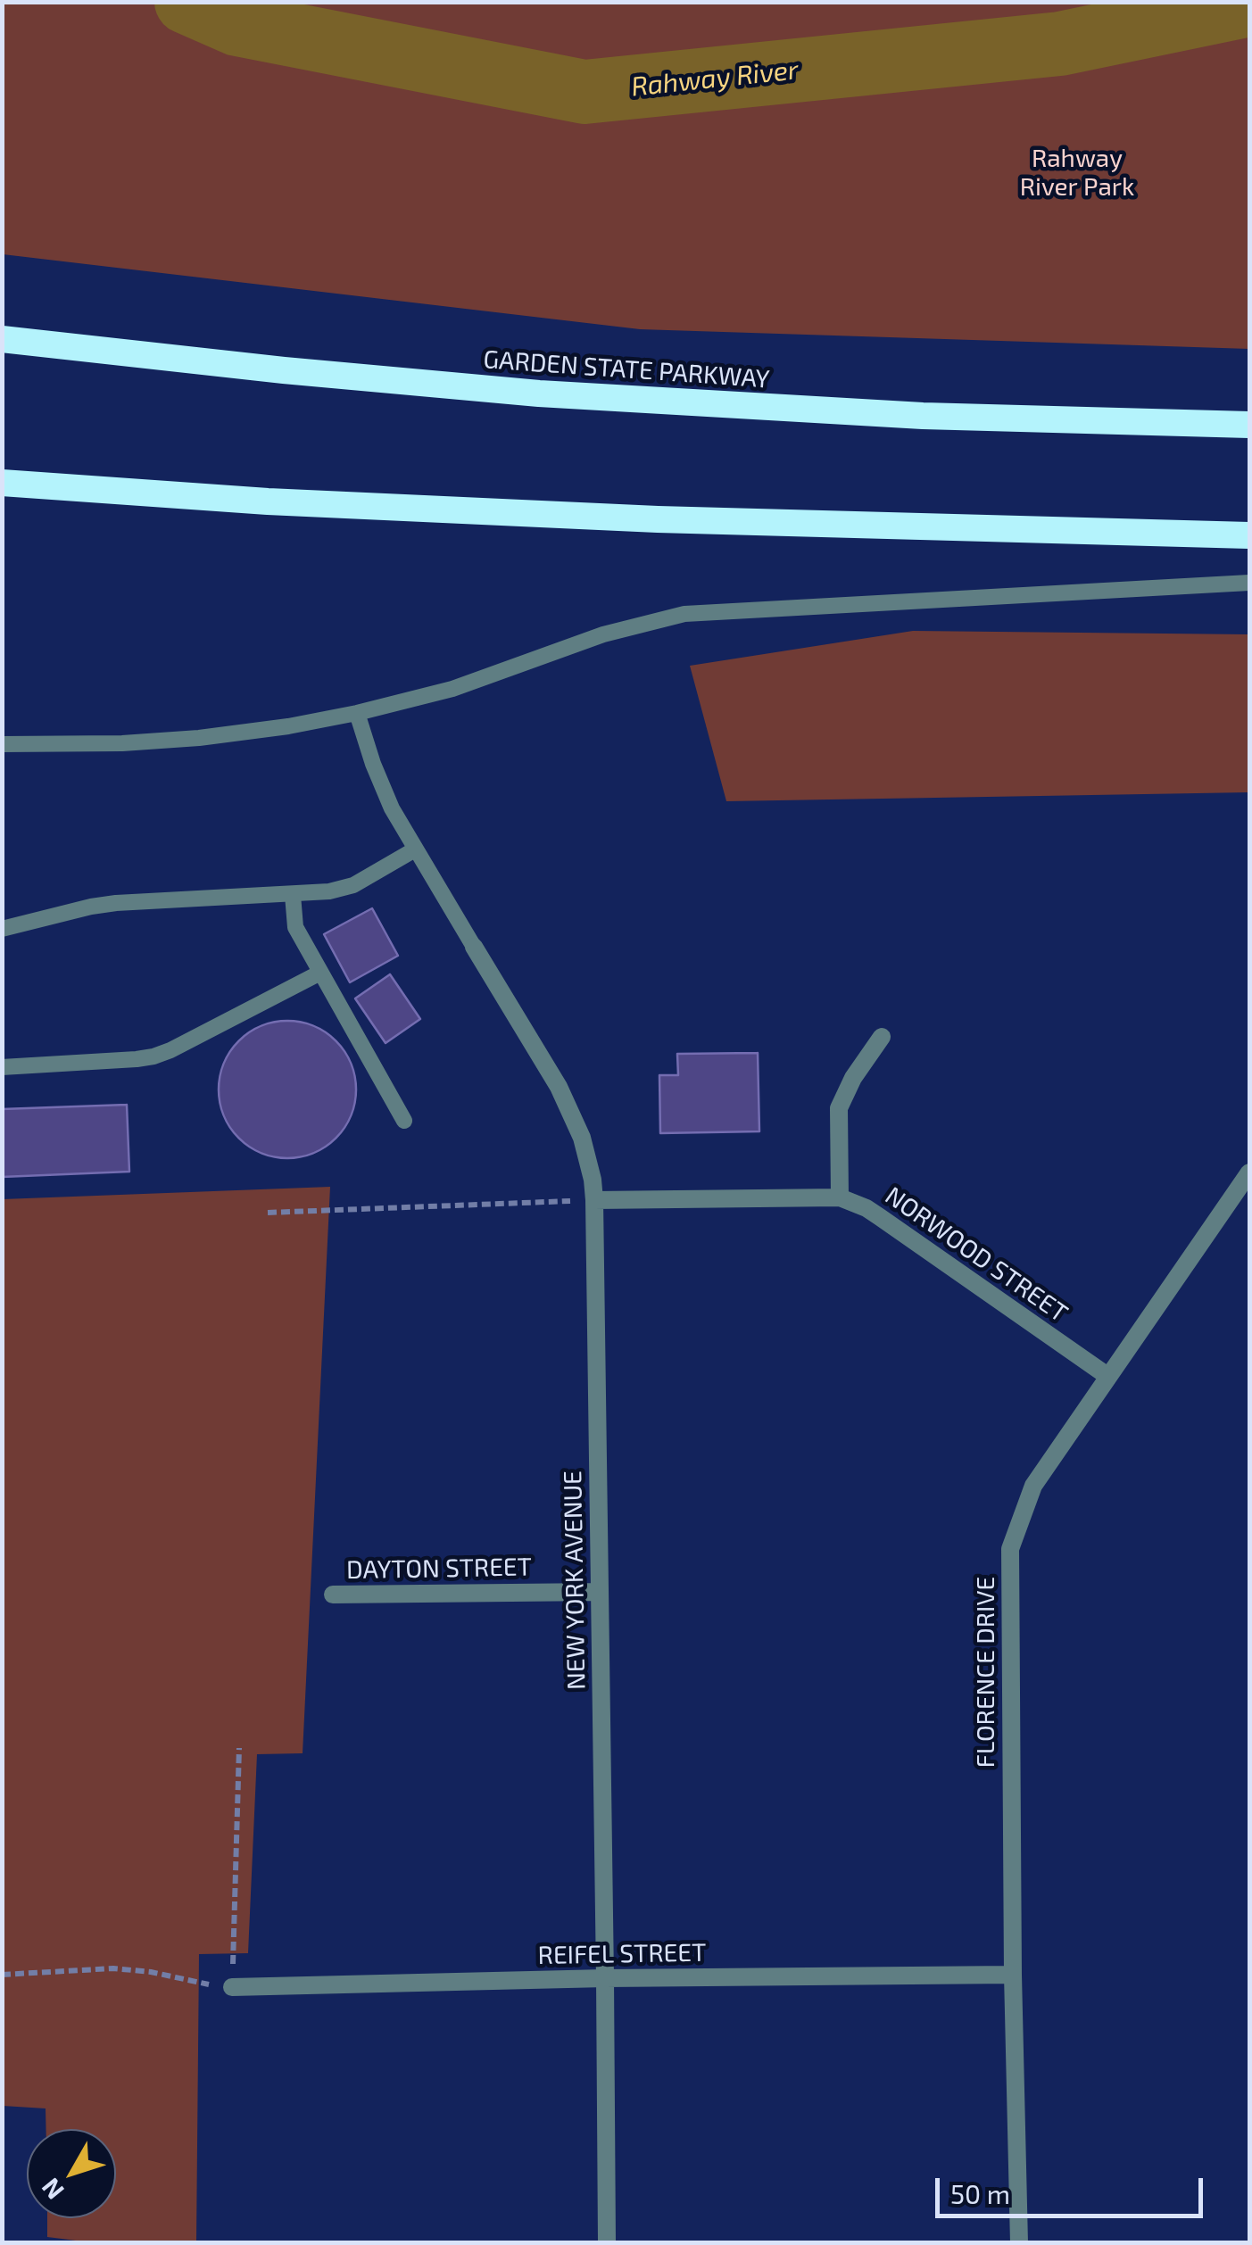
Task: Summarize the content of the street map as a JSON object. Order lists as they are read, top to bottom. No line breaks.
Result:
{"streets":{"highway":["GARDEN STATE PARKWAY"],"street":["NORWOOD STREET","DAYTON STREET","NEW YORK AVENUE","FLORENCE DRIVE","REIFEL STREET"]},"crossings":[["NORWOOD STREET","NEW YORK AVENUE"],["NORWOOD STREET","FLORENCE DRIVE"],["DAYTON STREET","NEW YORK AVENUE"],["NEW YORK AVENUE","REIFEL STREET"],["FLORENCE DRIVE","REIFEL STREET"]],"water":["Rahway River"],"parks":["Rahway River Park"],"scale_bar":"50 m","north":"bottom left"}
